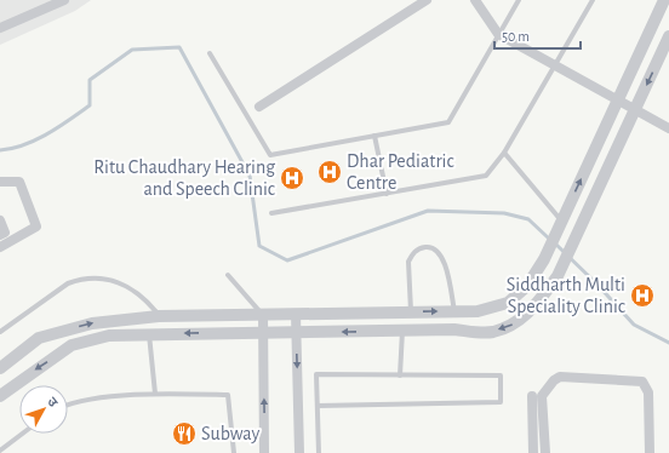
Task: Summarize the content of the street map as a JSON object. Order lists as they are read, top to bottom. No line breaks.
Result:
{"places":{"hospital":["Dhar Pediatric Centre","Ritu Chaudhary Hearing and Speech Clinic","Siddharth Multi Speciality Clinic"],"restaurant":["Subway"]},"scale_bar":"50 m","north":"top right"}
